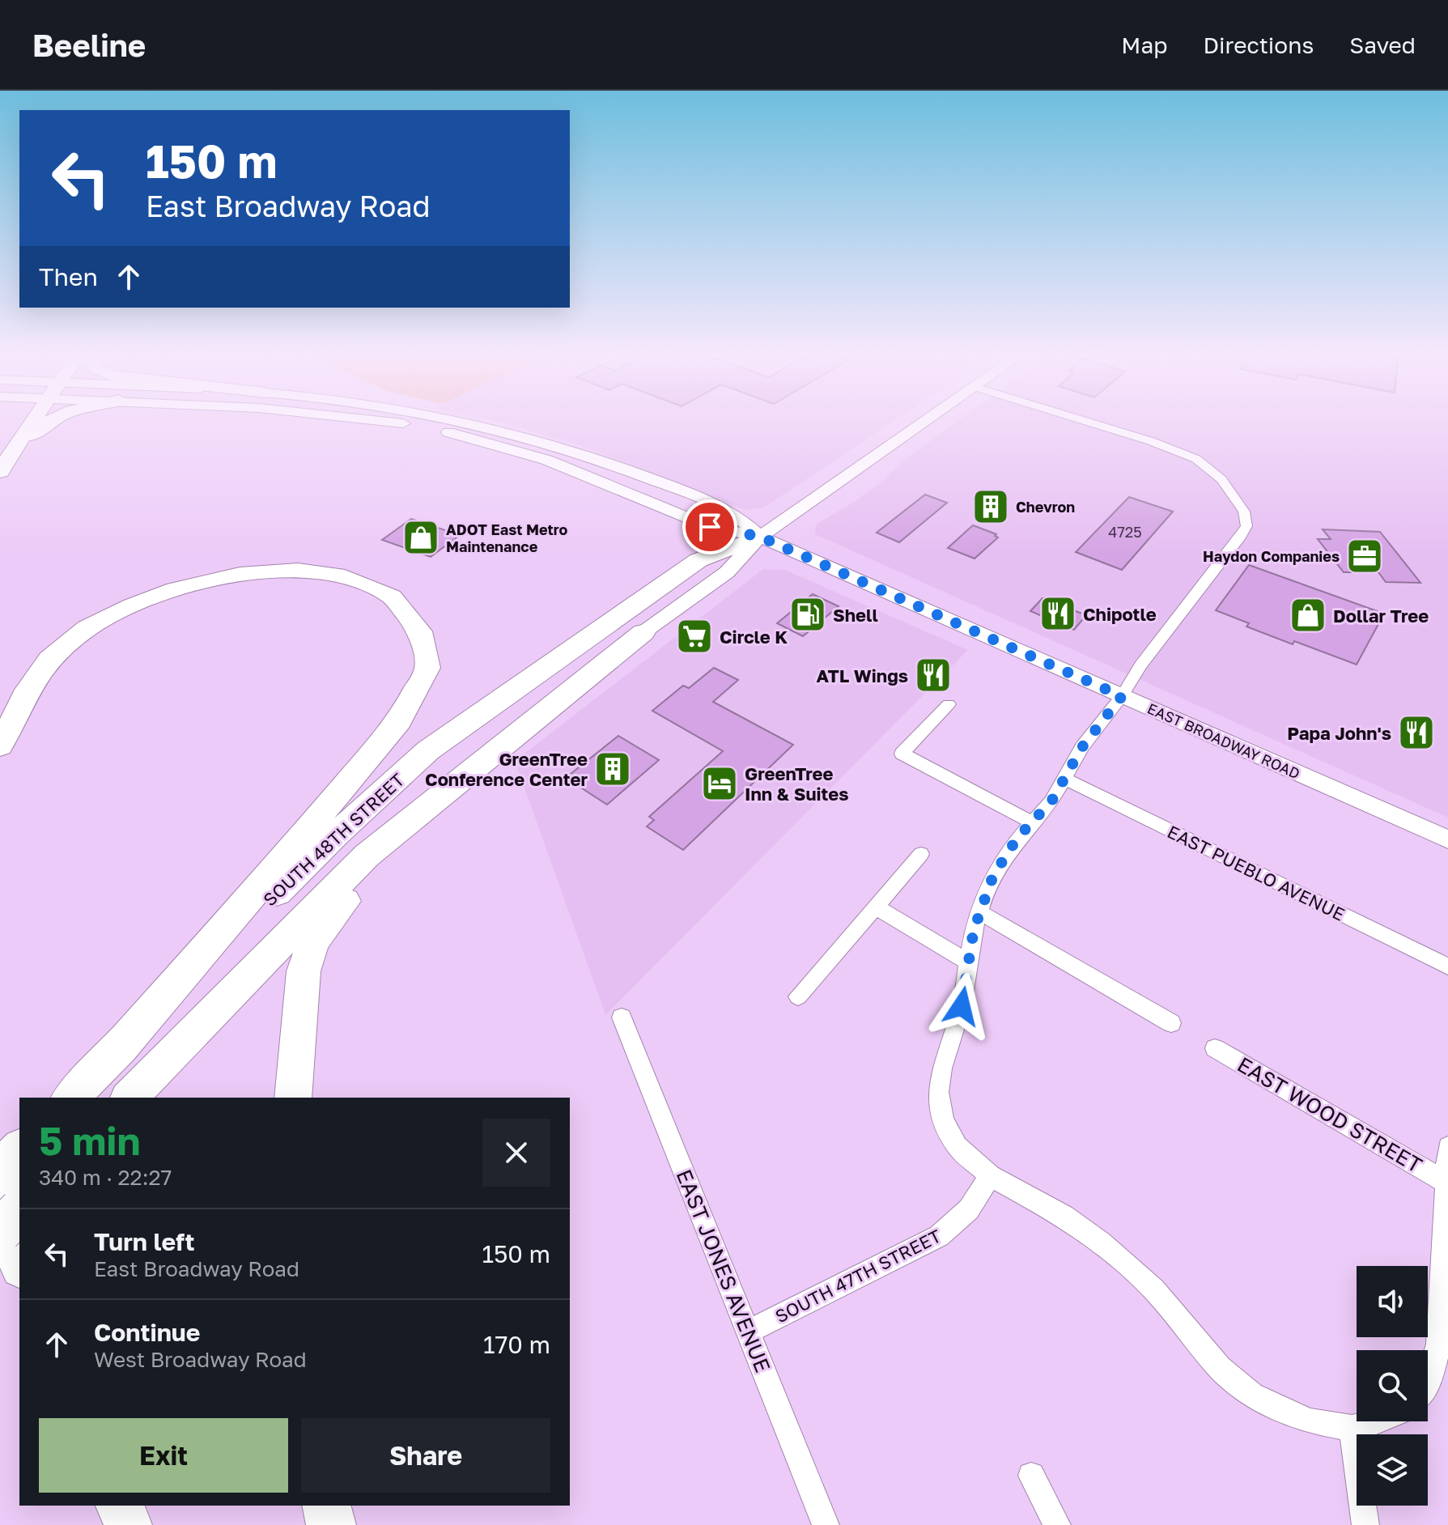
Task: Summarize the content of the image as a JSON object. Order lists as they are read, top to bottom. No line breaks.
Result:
{"streets":{"highway":["SOUTH 48TH STREET"],"main road":["EAST BROADWAY ROAD"],"street":["EAST PUEBLO AVENUE","EAST WOOD STREET","EAST JONES AVENUE","SOUTH 47TH STREET"]},"crossings":[["EAST BROADWAY ROAD","SOUTH 48TH STREET"],["EAST JONES AVENUE","SOUTH 47TH STREET"]],"places":{"building":["Chevron","GreenTree Conference Center"],"shop":["ADOT East Metro Maintenance","Dollar Tree"],"office":["Haydon Companies"],"restaurant":["Chipotle","ATL Wings","Papa John's"],"fuel station":["Shell"],"supermarket":["Circle K"],"hotel":["GreenTree Inn & Suites"]},"house_numbers":["4725"],"page":{"header":"Beeline","nav":["Map","Directions","Saved"],"turn":["150 m","East Broadway Road"],"then":"Then","heading":["5 min","340 m · 22:27"],"list":[{"name":"Turn left","note":"East Broadway Road","value":"150 m"},{"name":"Continue","note":"West Broadway Road","value":"170 m"}],"buttons":["Exit","Share"]}}
